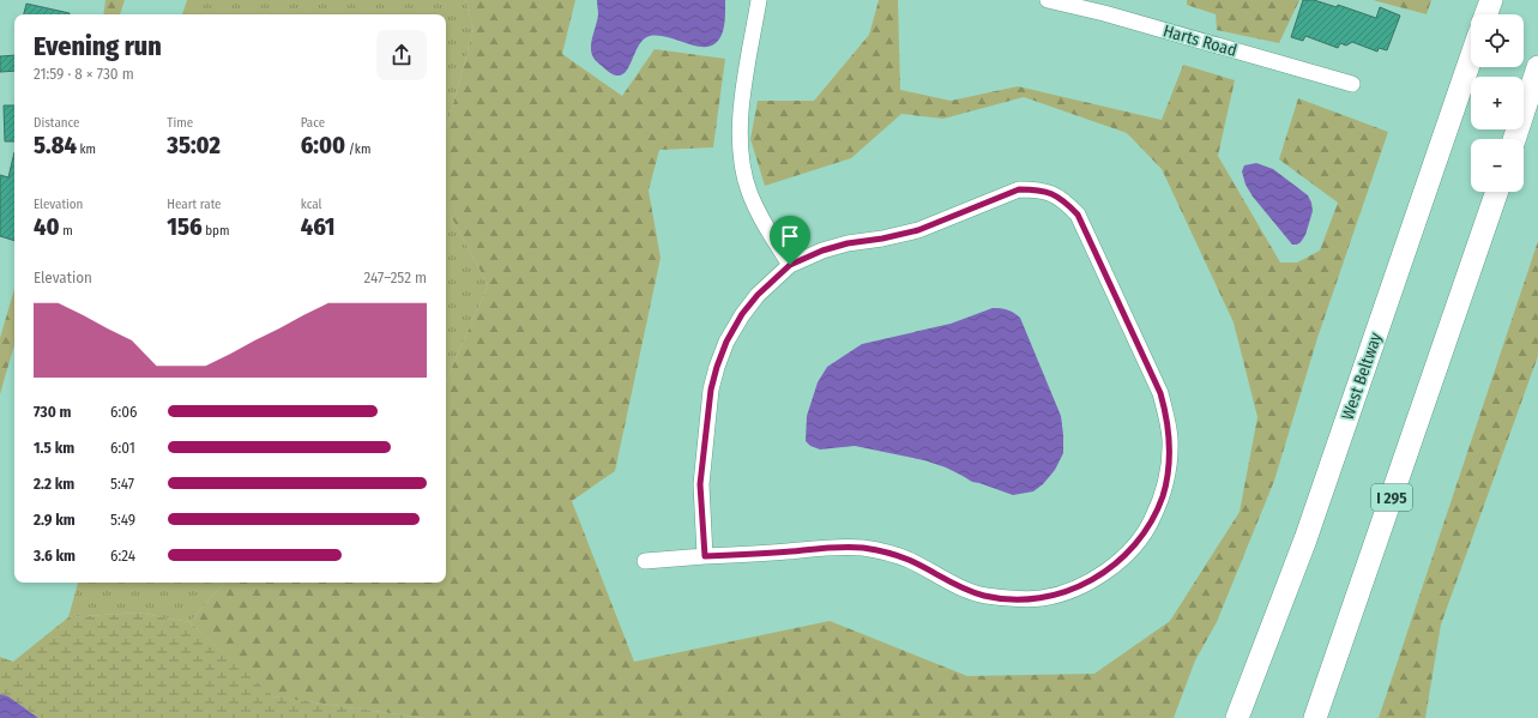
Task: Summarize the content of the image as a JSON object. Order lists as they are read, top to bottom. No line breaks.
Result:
{"streets":{"highway":["West Beltway","I 295"],"street":["Harts Road"]},"page":{"map_buttons":["+","−"],"heading":["Evening run","21:59 · 8 × 730 m"],"stats":[["Distance","5.84 km"],["Time","35:02"],["Pace","6:00 /km"],["Elevation","40 m"],["Heart rate","156 bpm"],["kcal","461"]],"chart":["Elevation","247–252 m"],"list":[{"name":"730 m","note":"6:06"},{"name":"1.5 km","note":"6:01"},{"name":"2.2 km","note":"5:47"},{"name":"2.9 km","note":"5:49"},{"name":"3.6 km","note":"6:24"}]}}
